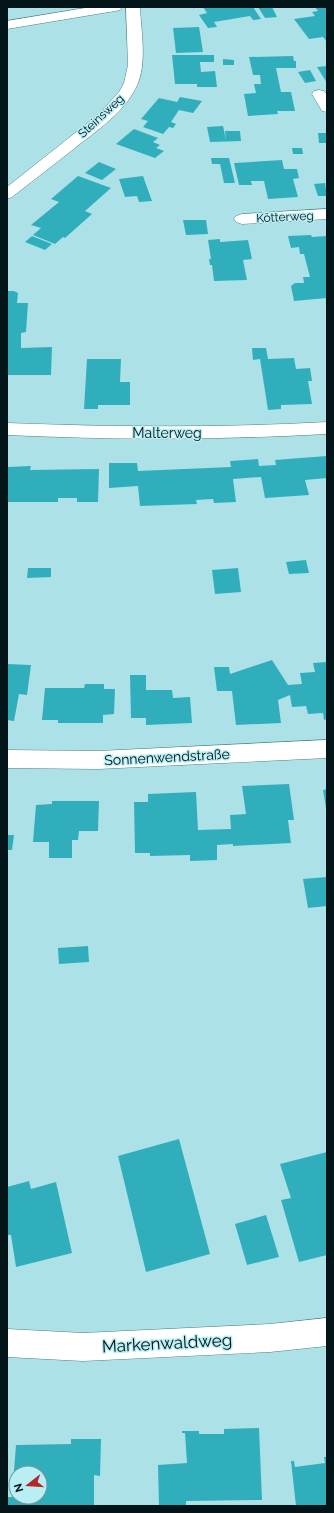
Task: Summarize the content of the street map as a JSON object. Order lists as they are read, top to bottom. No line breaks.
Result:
{"streets":{"street":["Steinsweg","Kötterweg","Malterweg","Sonnenwendstraße","Markenwaldweg"]},"north":"left"}
